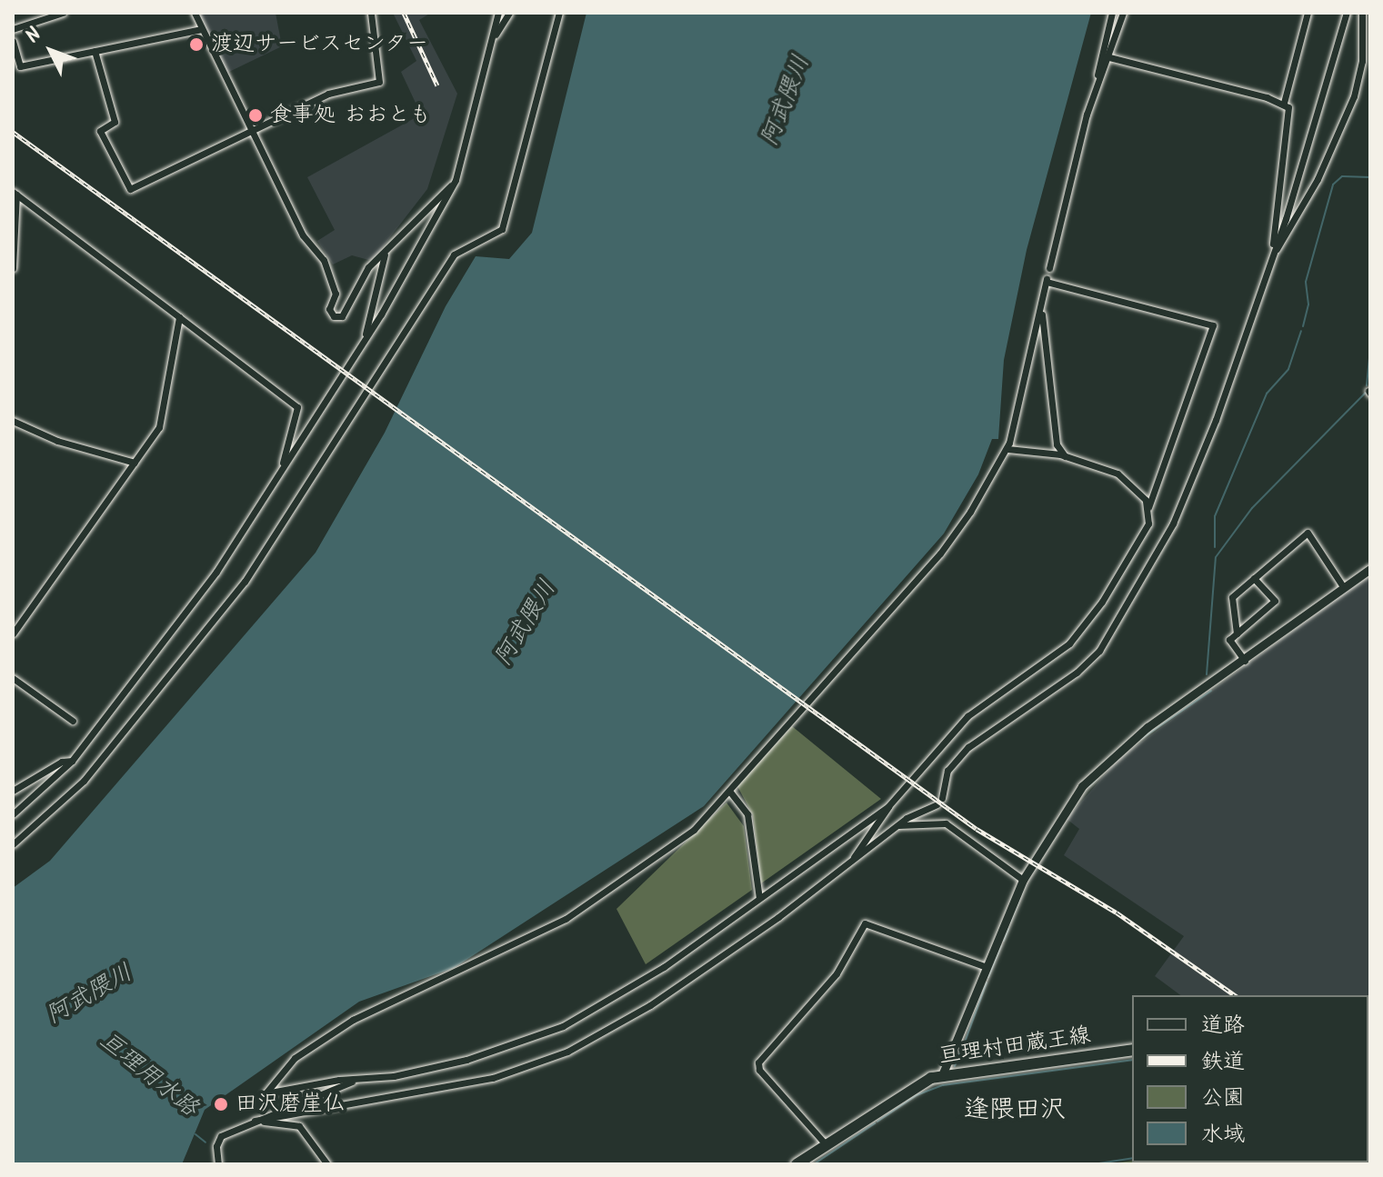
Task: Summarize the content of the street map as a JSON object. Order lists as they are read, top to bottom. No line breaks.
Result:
{"streets":{"main road":["亘理村田蔵王線"]},"districts":["逢隈田沢"],"water":["阿武隈川","亘理用水路"],"places":["渡辺サービスセンター","食事処 おおとも","田沢磨崖仏"],"legend":["道路","鉄道","公園","水域"],"north":"top left"}
